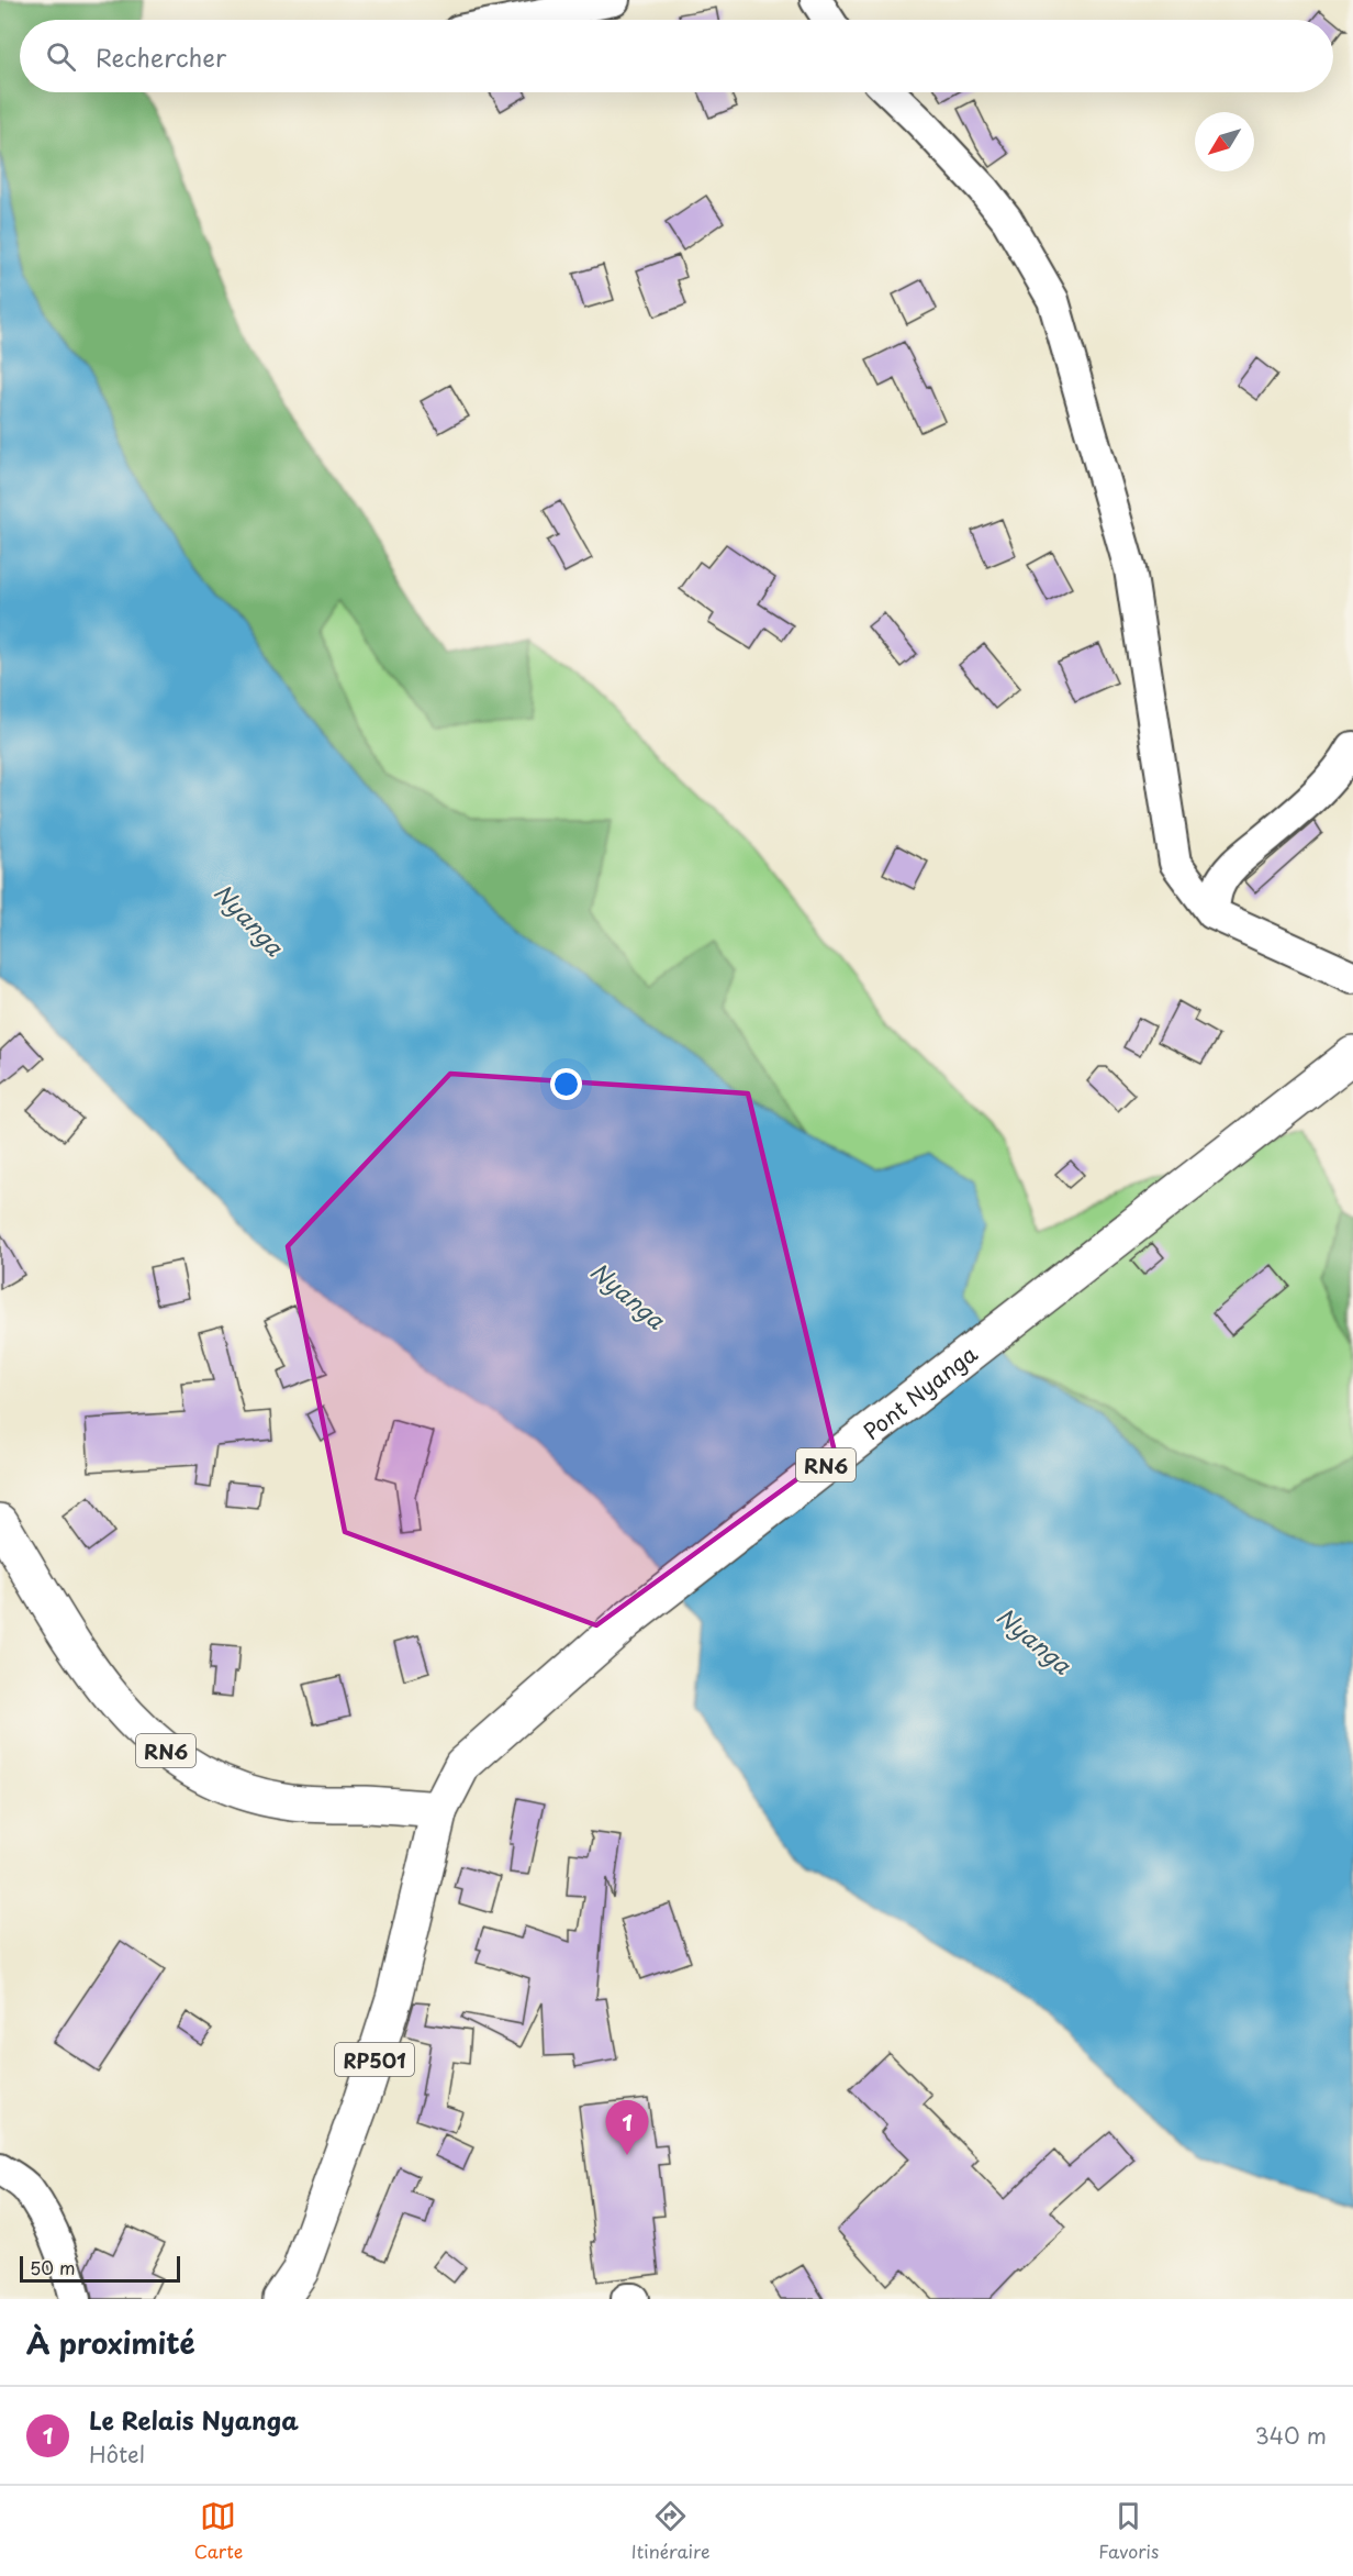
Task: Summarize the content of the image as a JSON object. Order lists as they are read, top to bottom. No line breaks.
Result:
{"streets":{"main road":["Pont Nyanga","RN6","RP501"]},"crossings":[["Pont Nyanga","RN6"],["Pont Nyanga","RP501"],["RN6","RP501"]],"water":["Nyanga"],"scale_bar":"50 m","north":"bottom left","page":{"search":"Rechercher","pins":"1","scale":"50 m","heading":"À proximité","list":[{"mark":"1","name":"Le Relais Nyanga","note":"Hôtel","value":"340 m"}],"nav":["Carte","Itinéraire","Favoris"]}}
